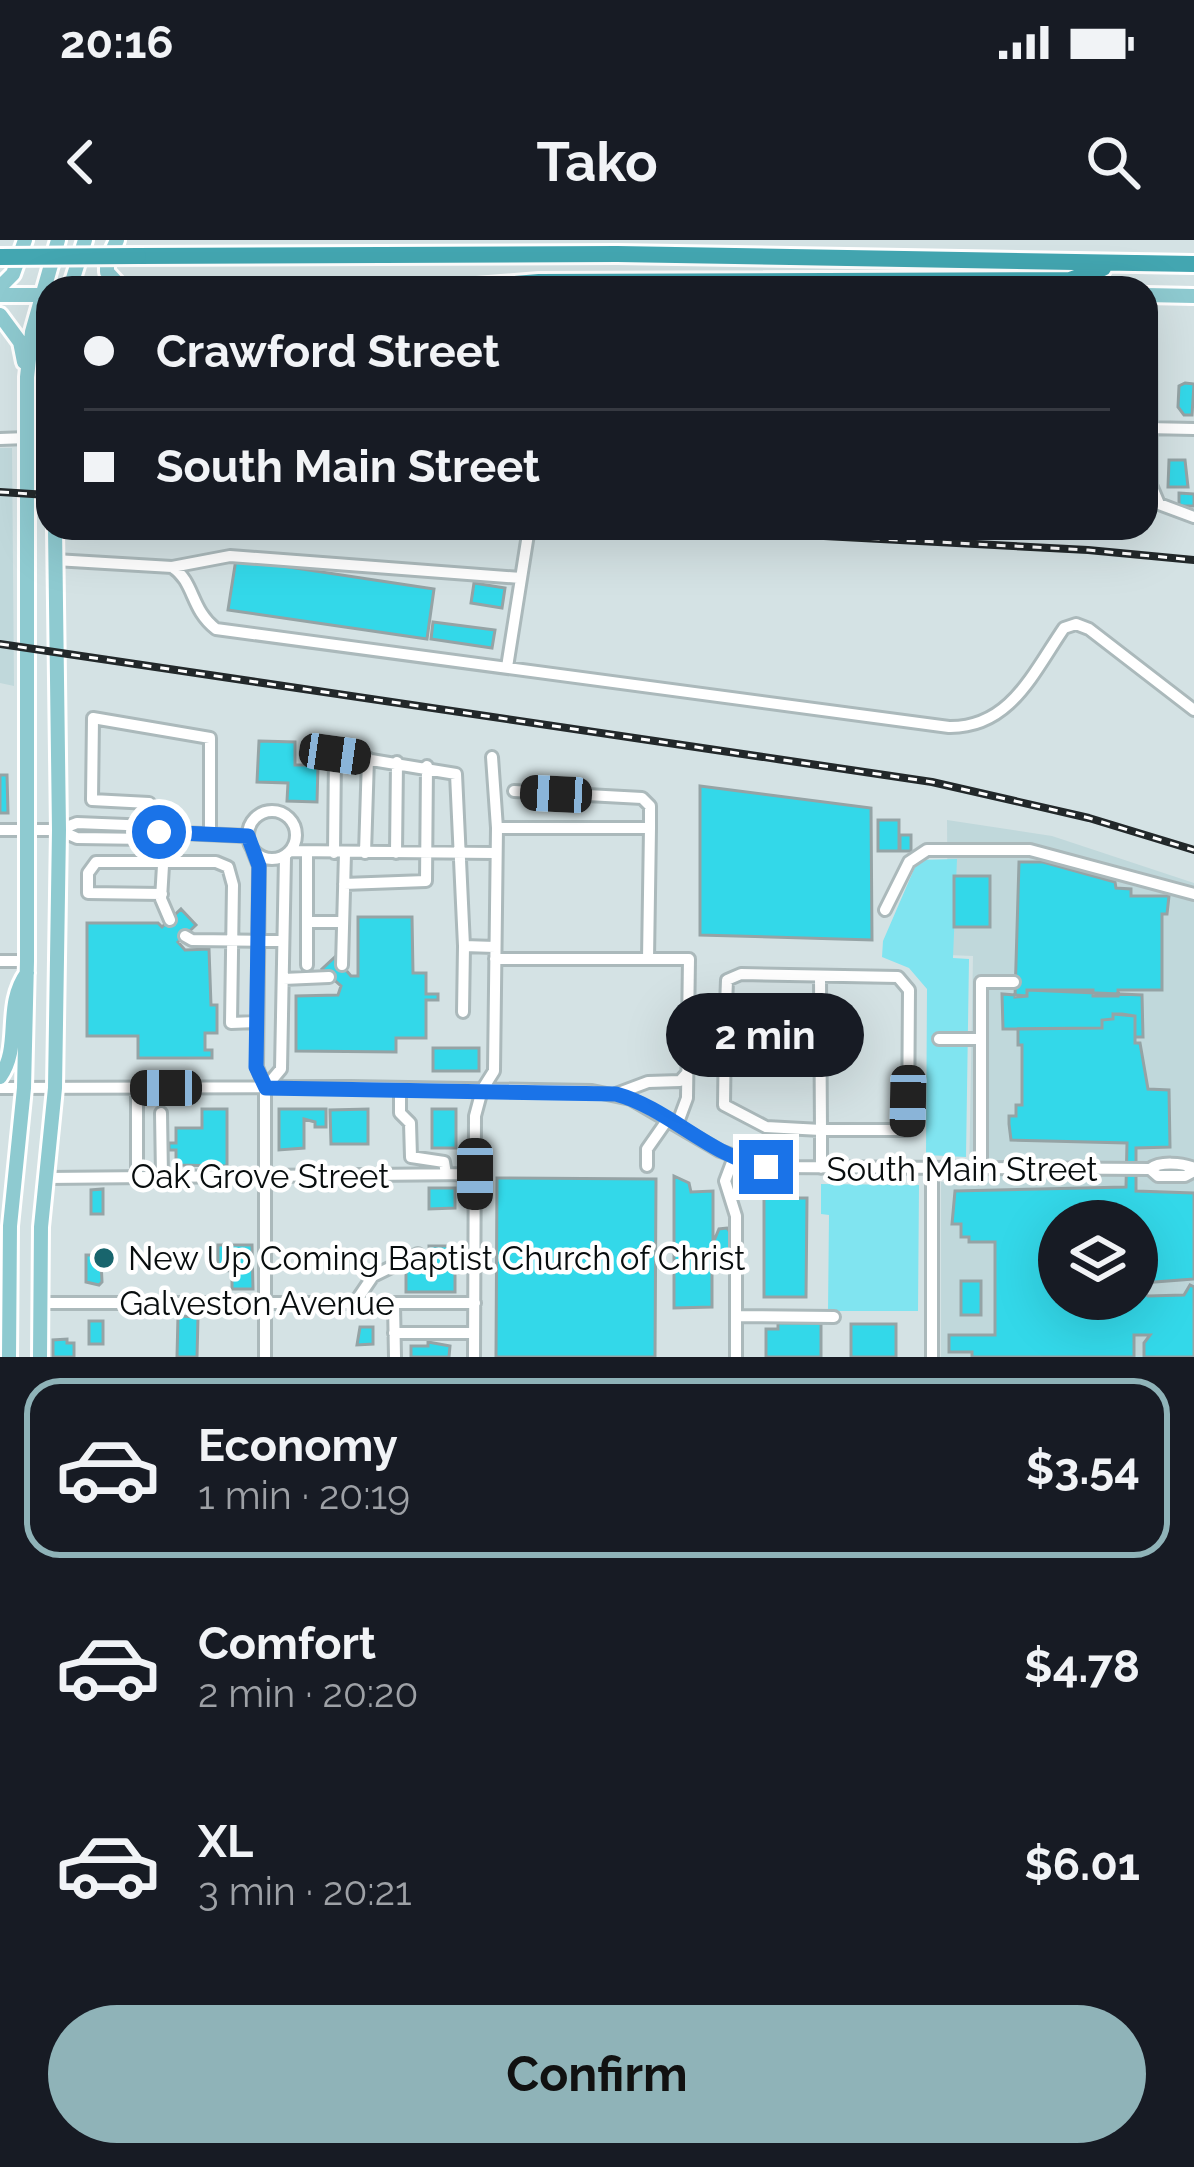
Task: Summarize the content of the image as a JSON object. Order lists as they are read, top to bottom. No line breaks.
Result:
{"streets":{"street":["South Main Street","Oak Grove Street","Galveston Avenue"]},"places":["New Up Coming Baptist Church of Christ"],"page":{"status":"20:16","header":"Tako","banner":["Crawford Street","South Main Street"],"bubble":"2 min","list":[{"name":"Economy","note":"1 min · 20:19","value":"$3.54"},{"name":"Comfort","note":"2 min · 20:20","value":"$4.78"},{"name":"XL","note":"3 min · 20:21","value":"$6.01"}],"buttons":"Confirm"}}
